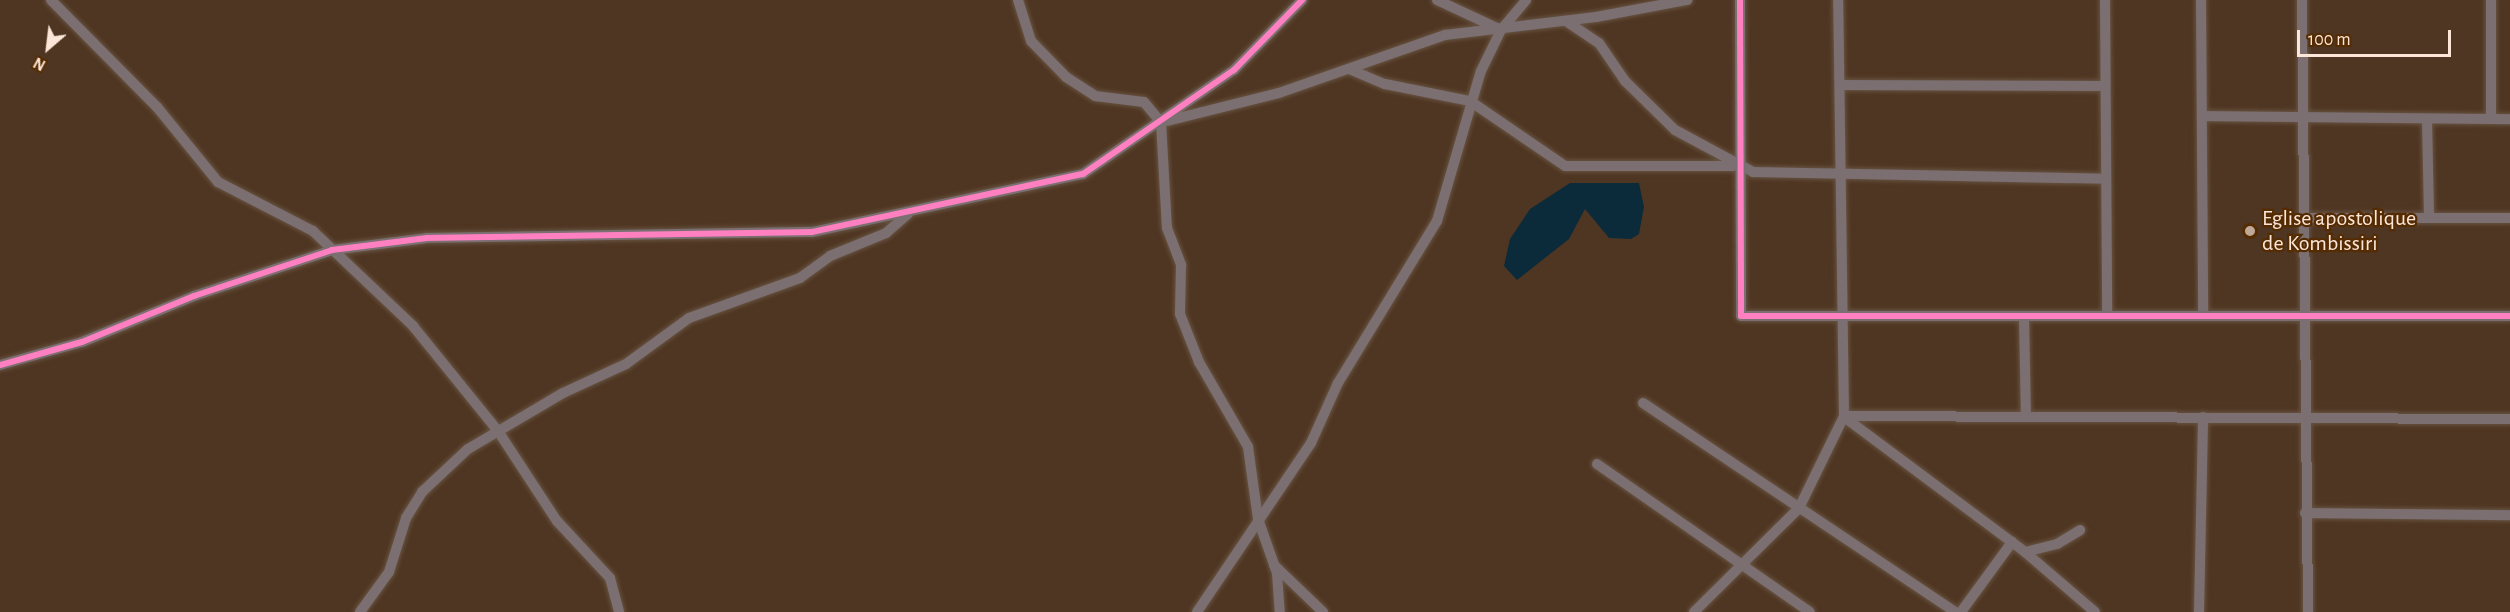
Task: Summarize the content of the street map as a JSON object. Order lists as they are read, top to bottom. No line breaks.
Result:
{"places":["Eglise apostolique de Kombissiri"],"scale_bar":"100 m","north":"bottom left"}
